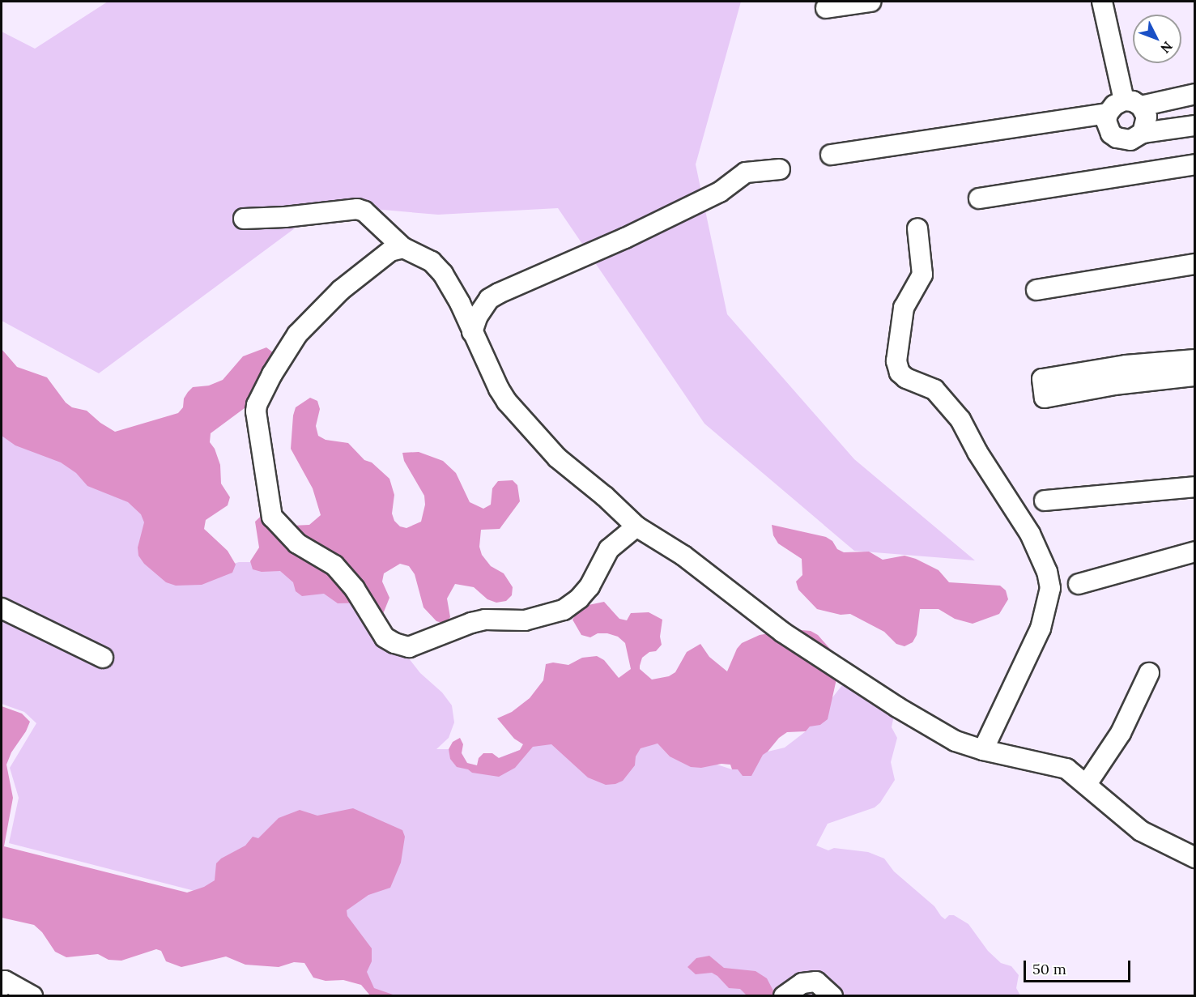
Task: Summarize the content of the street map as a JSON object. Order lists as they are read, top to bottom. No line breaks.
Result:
{"scale_bar":"50 m","north":"bottom right"}
